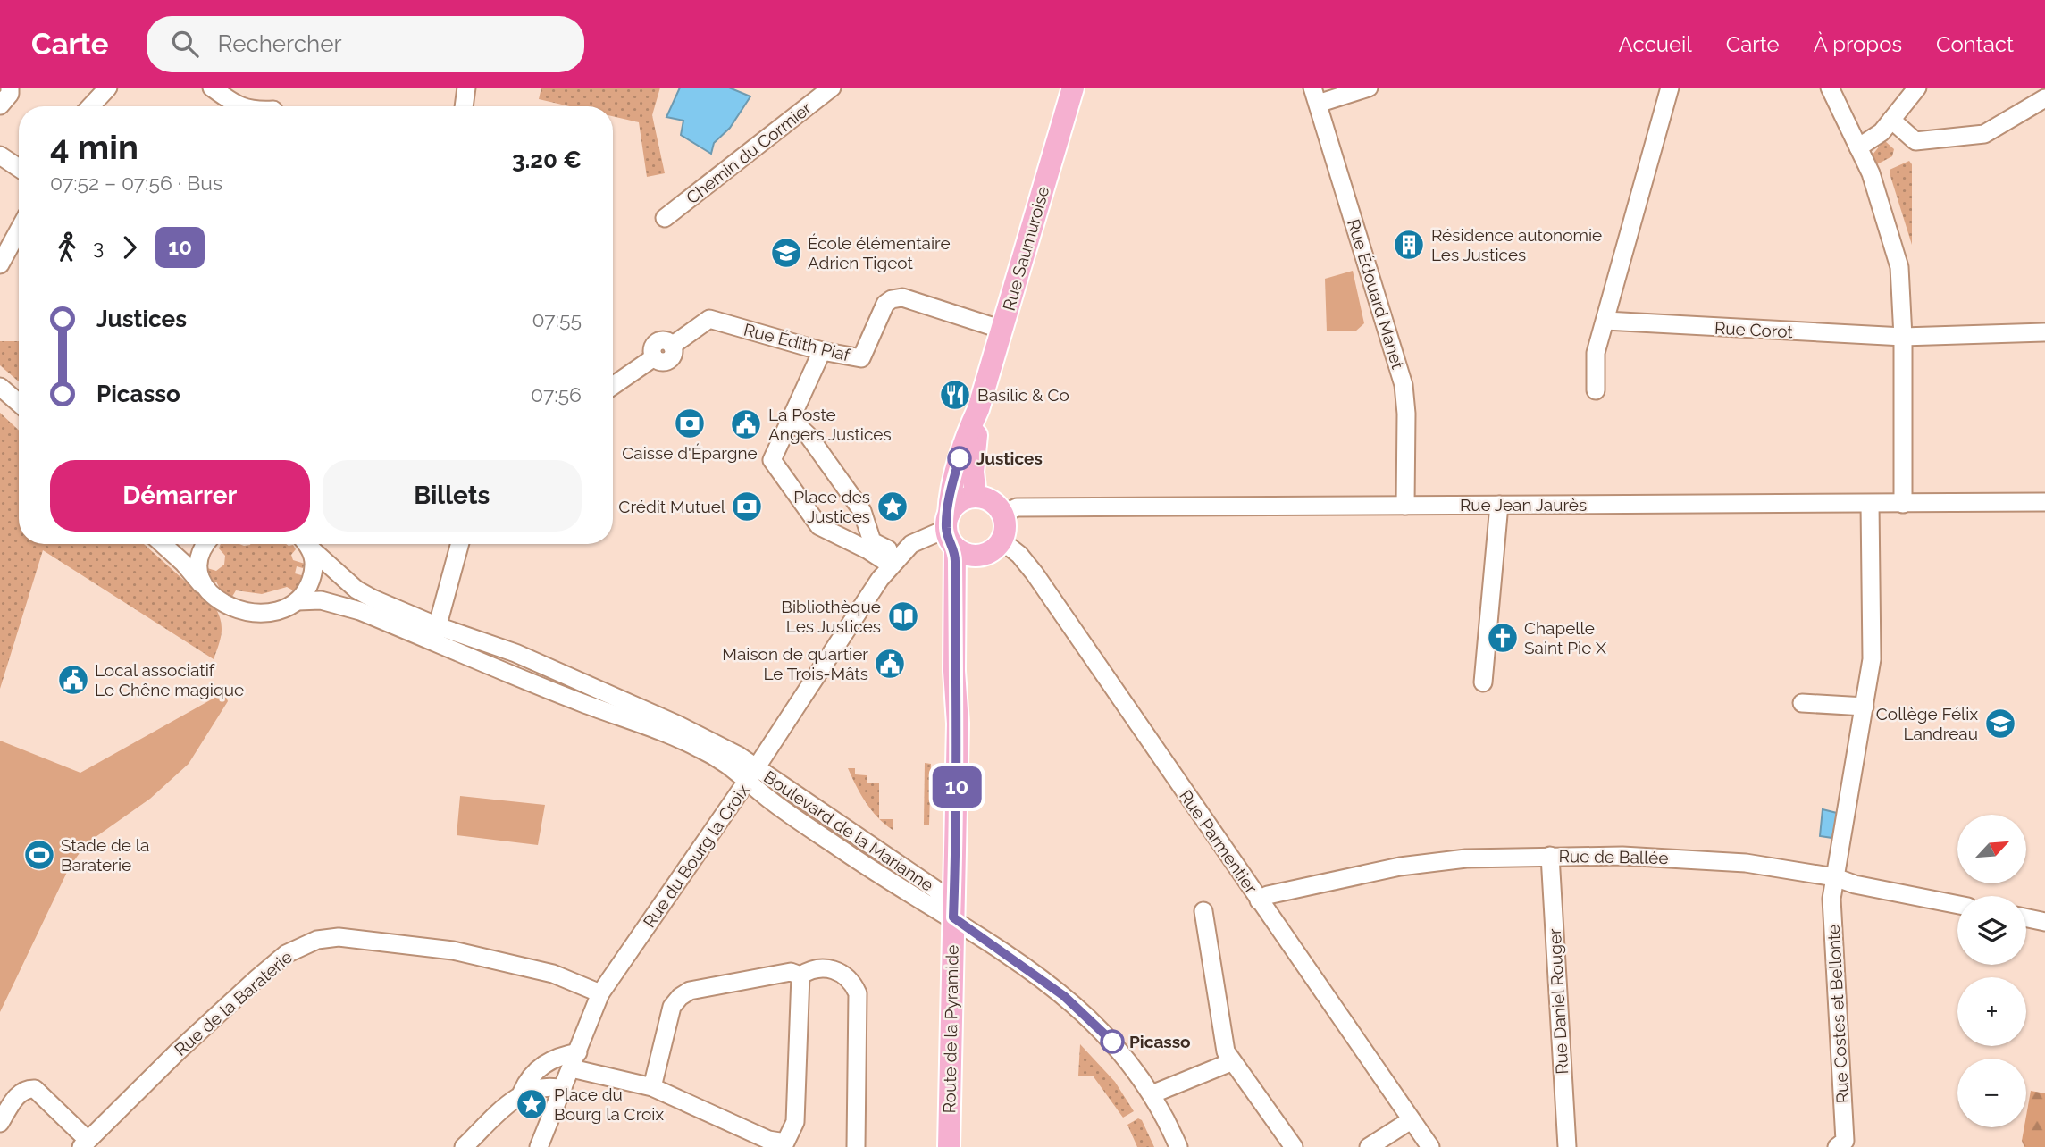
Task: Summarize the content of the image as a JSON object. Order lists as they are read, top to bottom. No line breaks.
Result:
{"streets":{"main road":["Rue Saumuroise","Route de la Pyramide"],"street":["Chemin du Cormier","Rue Édouard Manet","Rue Corot","Rue Édith Piaf","Rue Jean Jaurès","Boulevard de la Marianne","Rue Parmentier","Rue du Bourg la Croix","Rue de Ballée","Rue Daniel Rouger","Rue de la Baraterie","Rue Costes et Bellonte"]},"crossings":[["Rue Saumuroise","Rue Édith Piaf"],["Rue Saumuroise","Rue Jean Jaurès"],["Rue Saumuroise","Rue Parmentier"],["Rue Saumuroise","Rue du Bourg la Croix"],["Rue Saumuroise","Route de la Pyramide"],["Rue Édouard Manet","Rue Jean Jaurès"],["Rue Jean Jaurès","Rue Parmentier"],["Rue Jean Jaurès","Rue du Bourg la Croix"],["Rue Jean Jaurès","Route de la Pyramide"],["Boulevard de la Marianne","Rue du Bourg la Croix"],["Boulevard de la Marianne","Route de la Pyramide"],["Rue Parmentier","Rue du Bourg la Croix"],["Rue Parmentier","Rue de Ballée"],["Rue Parmentier","Route de la Pyramide"],["Rue du Bourg la Croix","Rue de la Baraterie"],["Rue du Bourg la Croix","Route de la Pyramide"],["Rue de Ballée","Rue Daniel Rouger"],["Rue de Ballée","Rue Costes et Bellonte"]],"places":{"building":["Résidence autonomie Les Justices"],"school or university":["École élémentaire Adrien Tigeot","Collège Félix Landreau"],"restaurant":["Basilic & Co"],"bank":["Caisse d'Épargne","Crédit Mutuel"],"public building":["La Poste Angers Justices","Maison de quartier Le Trois-Mâts","Local associatif Le Chêne magique"],"other":["Justices","Picasso"],"place":["Place des Justices","Place du Bourg la Croix"],"library":["Bibliothèque Les Justices"],"church":["Chapelle Saint Pie X"],"sports":["Stade de la Baraterie"]},"lines":["bus line 10"],"north":"top right","page":{"header":"Carte","search":"Rechercher","nav":["Accueil","Carte","À propos","Contact"],"on_map":"10","heading":["4 min","07:52 – 07:56 · Bus","3.20 €"],"legs":["3","10"],"list":[{"name":"Justices","value":"07:55"},{"name":"Picasso","value":"07:56"}],"buttons":["Démarrer","Billets"],"map_buttons":["+","−"]}}
